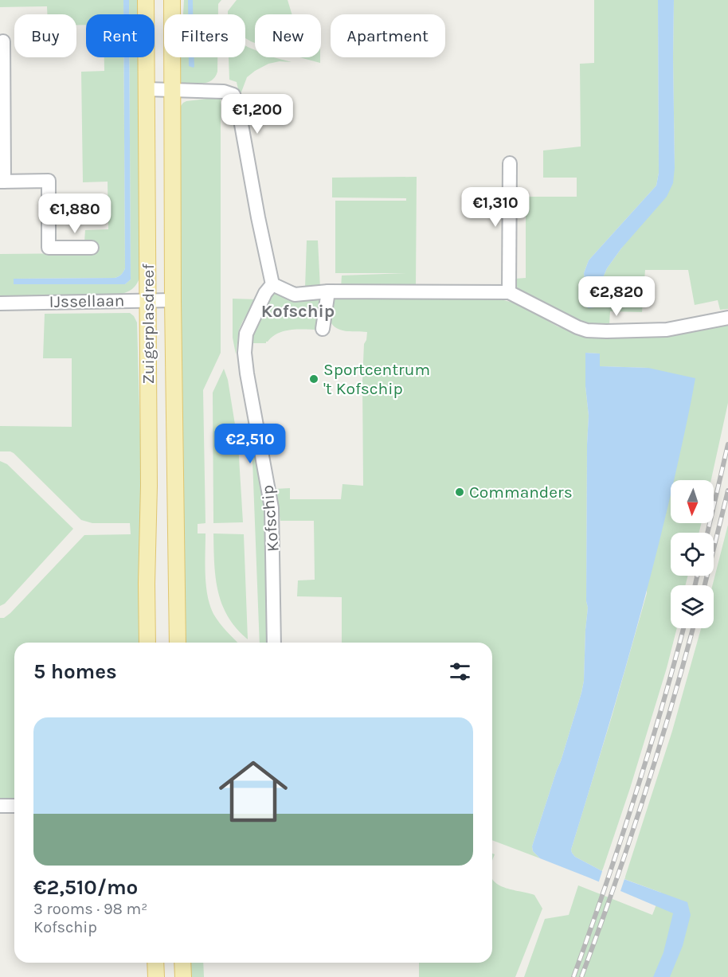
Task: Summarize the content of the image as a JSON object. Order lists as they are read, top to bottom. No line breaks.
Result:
{"streets":{"main road":["Zuigerplasdreef"],"street":["IJssellaan","Kofschip"]},"crossings":[["IJssellaan","Zuigerplasdreef"]],"districts":["Kofschip"],"places":["Sportcentrum 't Kofschip","Commanders"],"north":"bottom","page":{"chip":["Buy","Rent","Filters","New","Apartment"],"price":["€1,200","€1,310","€1,880","€2,820","€2,510"],"heading":"5 homes","list":[{"name":"€2,510/mo","note":"3 rooms · 98 m² · Kofschip"}]}}
